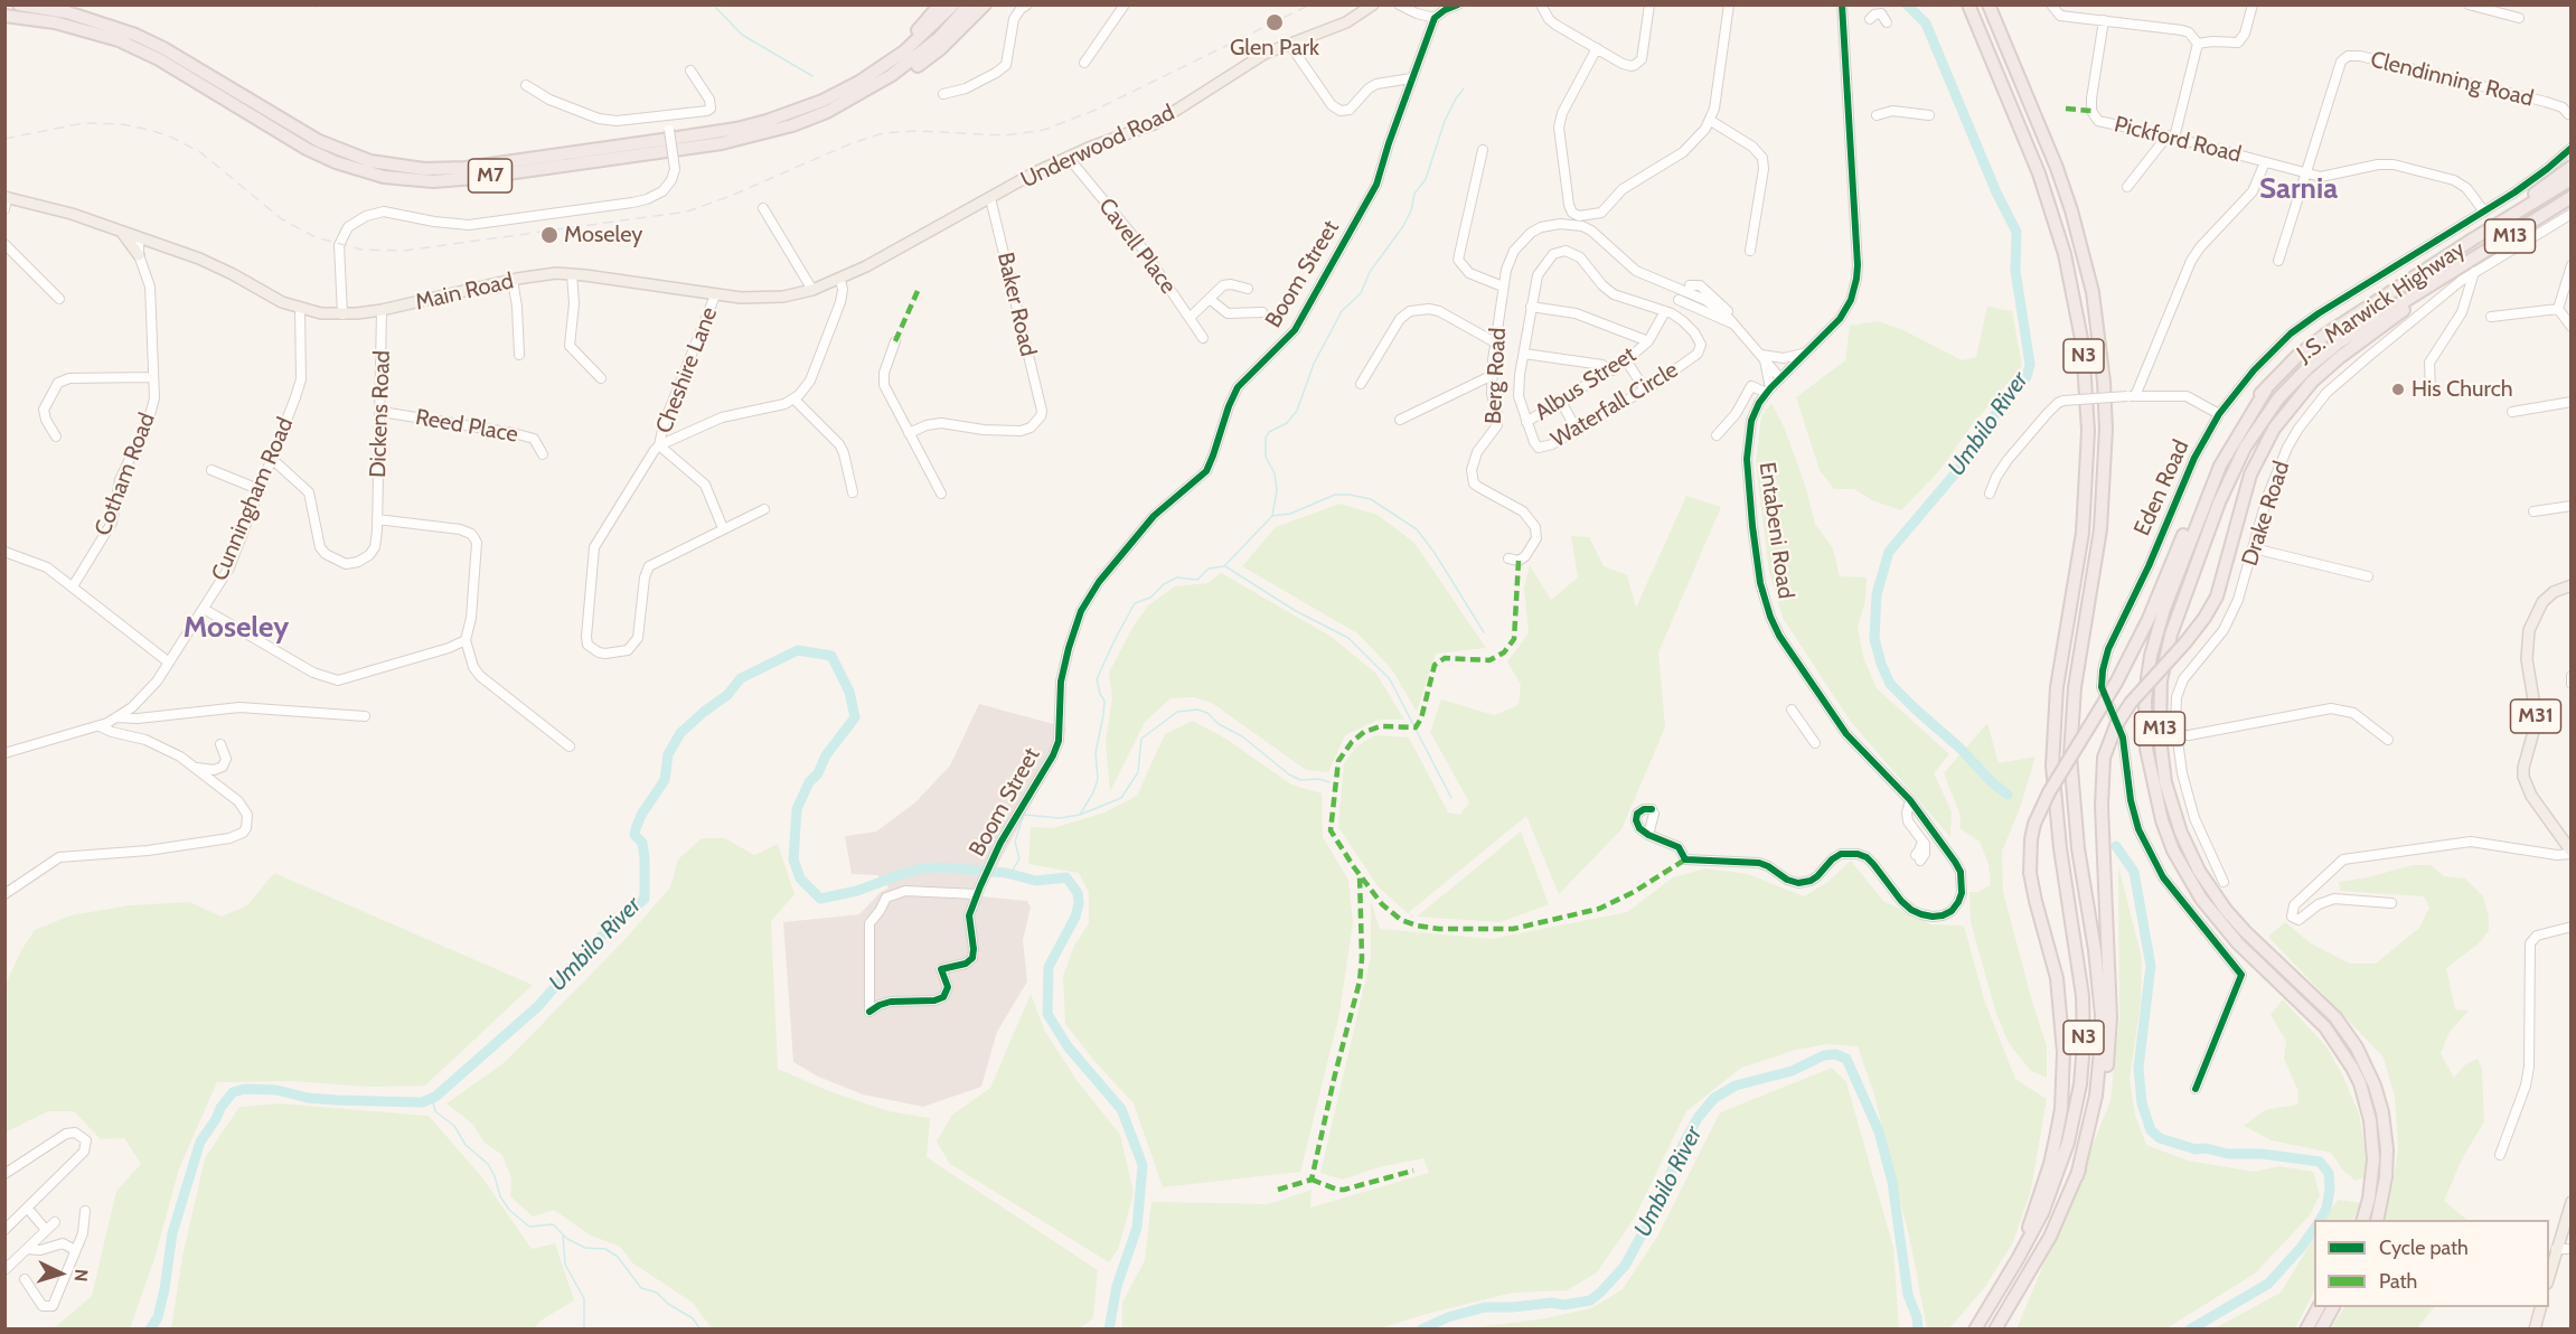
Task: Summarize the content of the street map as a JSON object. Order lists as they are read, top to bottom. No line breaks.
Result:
{"streets":{"highway":["M7","M13","J.S. Marwick Highway","N3"],"main road":["Underwood Road","Main Road","M31"],"street":["Clendinning Road","Pickford Road","Cavell Place","Boom Street","Baker Road","Cheshire Lane","Berg Road","Albus Street","Waterfall Circle","Dickens Road","Reed Place","Cotham Road","Eden Road","Cunningham Road","Drake Road","Entabeni Road"]},"crossings":[["Clendinning Road","Pickford Road"],["Pickford Road","Eden Road"],["Underwood Road","Cavell Place"],["Underwood Road","Main Road"],["Underwood Road","Baker Road"],["M13","J.S. Marwick Highway"],["Main Road","Cheshire Lane"],["Main Road","Dickens Road"],["Main Road","Cotham Road"],["Main Road","Cunningham Road"],["Albus Street","Waterfall Circle"],["Dickens Road","Reed Place"],["Dickens Road","Cunningham Road"]],"districts":["Sarnia","Moseley"],"water":["Umbilo River"],"places":["Glen Park","Moseley","His Church"],"legend":["Cycle path","Path"],"north":"right"}
